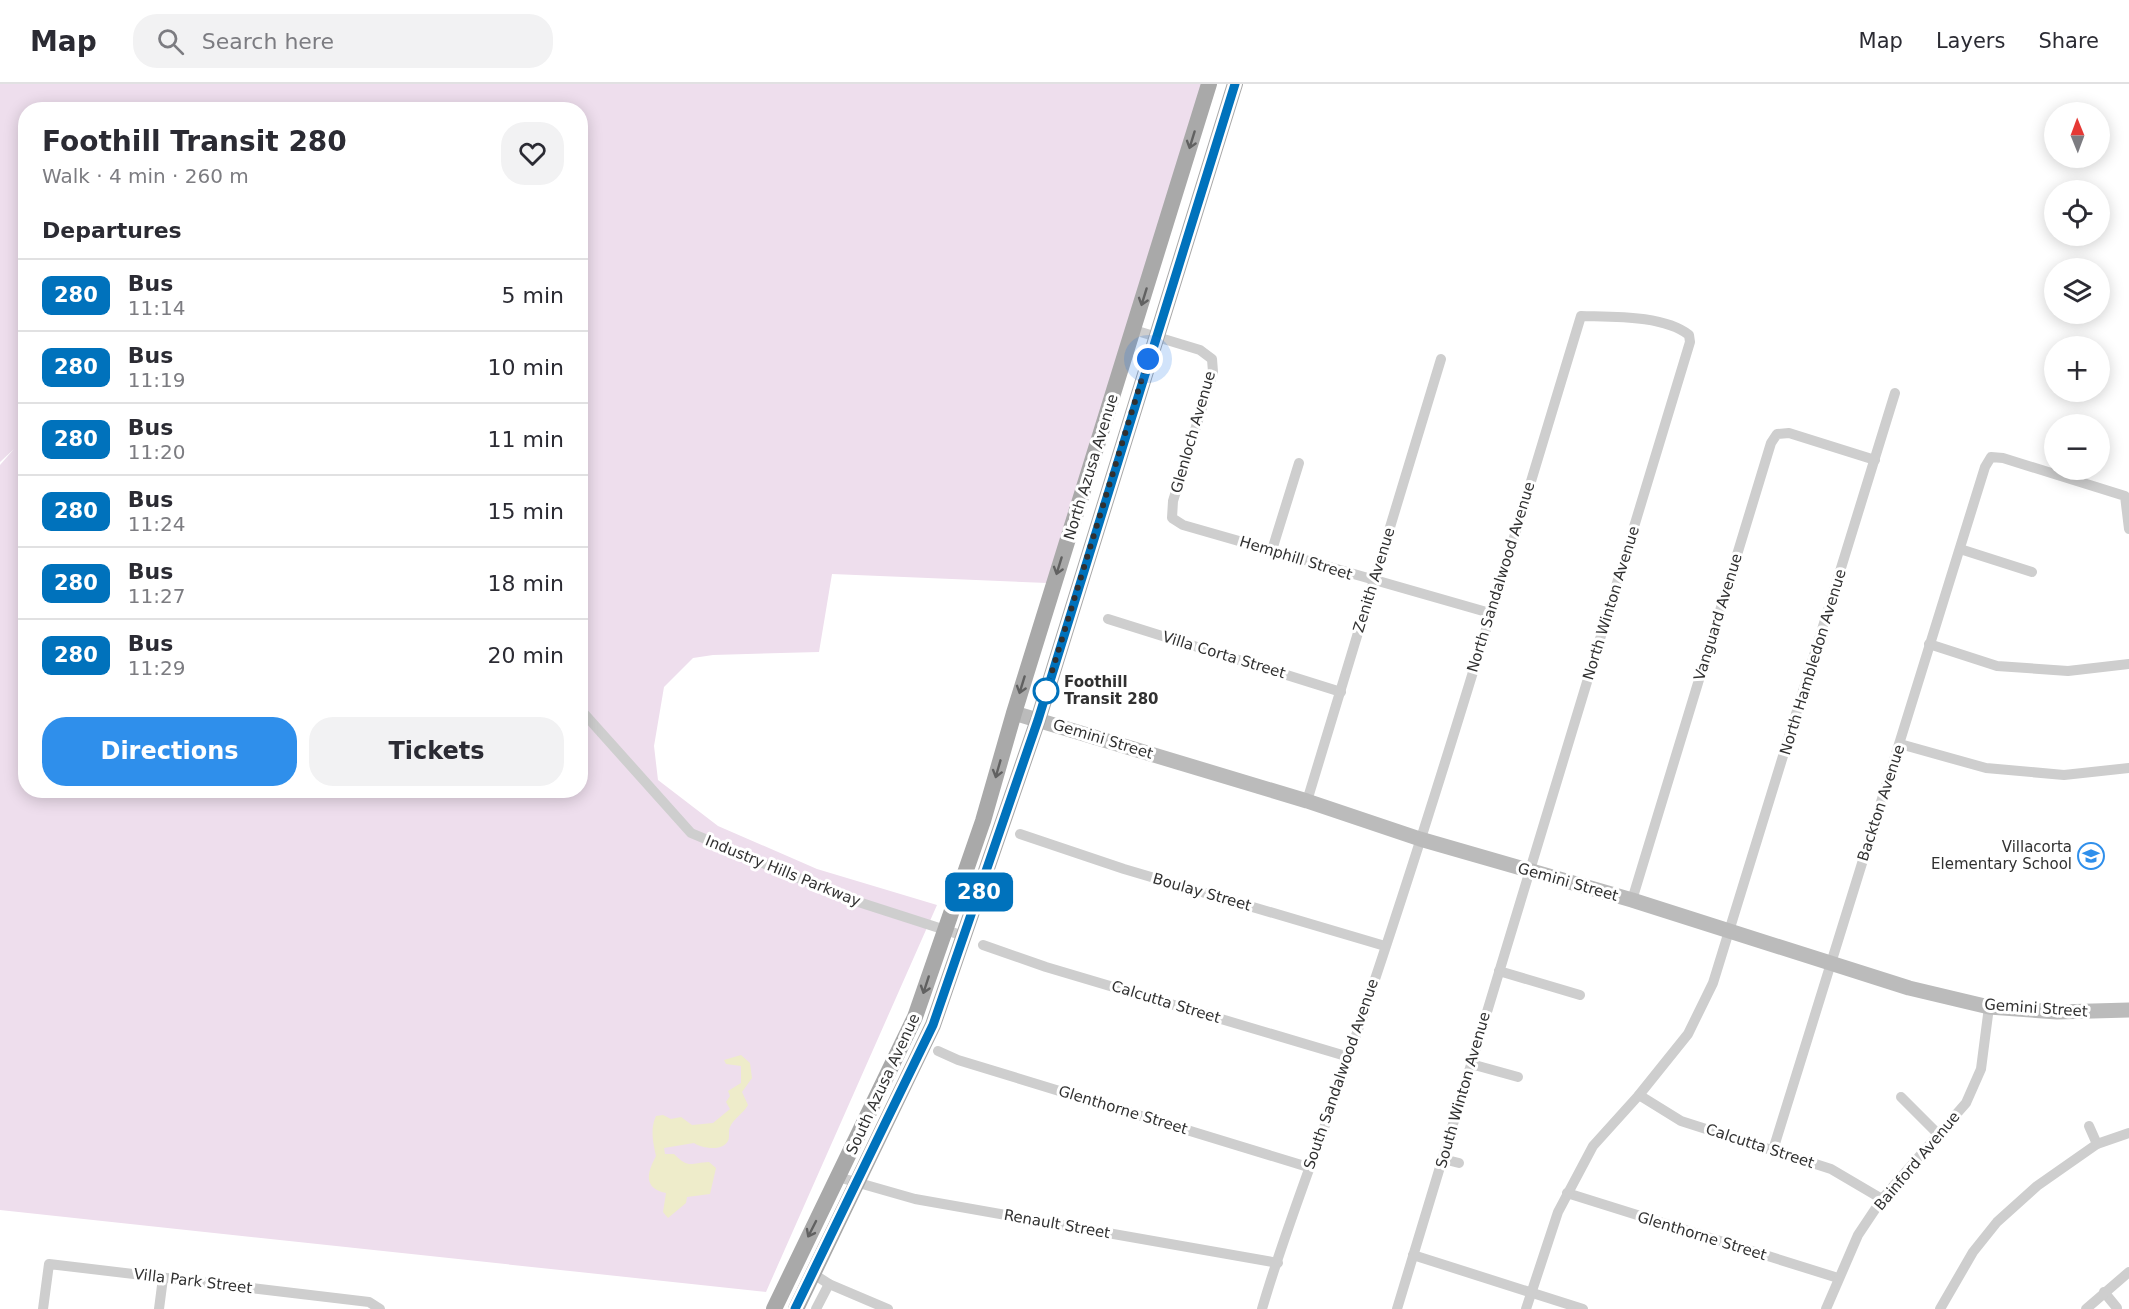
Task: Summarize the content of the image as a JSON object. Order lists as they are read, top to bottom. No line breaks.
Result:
{"streets":{"main road":["North Azusa Avenue","South Azusa Avenue"],"street":["Glenloch Avenue","Hemphill Street","North Sandalwood Avenue","Zenith Avenue","North Winton Avenue","Vanguard Avenue","Villa Corta Street","North Hambledon Avenue","Gemini Street","Backton Avenue","Industry Hills Parkway","Boulay Street","Calcutta Street","South Sandalwood Avenue","South Winton Avenue","Glenthorne Street","Bainford Avenue","Renault Street","Villa Park Street"]},"crossings":[["Glenloch Avenue","North Azusa Avenue"],["Glenloch Avenue","Hemphill Street"],["North Azusa Avenue","Gemini Street"],["North Azusa Avenue","South Azusa Avenue"],["Hemphill Street","North Sandalwood Avenue"],["Hemphill Street","Zenith Avenue"],["North Sandalwood Avenue","North Winton Avenue"],["North Sandalwood Avenue","Gemini Street"],["North Sandalwood Avenue","South Sandalwood Avenue"],["Zenith Avenue","Villa Corta Street"],["Zenith Avenue","Gemini Street"],["North Winton Avenue","Gemini Street"],["North Winton Avenue","South Winton Avenue"],["Vanguard Avenue","North Hambledon Avenue"],["Vanguard Avenue","Gemini Street"],["North Hambledon Avenue","Gemini Street"],["North Hambledon Avenue","Calcutta Street"],["North Hambledon Avenue","Glenthorne Street"],["Gemini Street","Backton Avenue"],["Gemini Street","South Sandalwood Avenue"],["Gemini Street","South Azusa Avenue"],["Gemini Street","South Winton Avenue"],["Gemini Street","Bainford Avenue"],["Backton Avenue","Calcutta Street"],["Industry Hills Parkway","South Azusa Avenue"],["Boulay Street","South Sandalwood Avenue"],["Calcutta Street","South Sandalwood Avenue"],["Calcutta Street","Bainford Avenue"],["South Sandalwood Avenue","Glenthorne Street"],["South Sandalwood Avenue","Renault Street"],["South Azusa Avenue","Renault Street"],["Glenthorne Street","Bainford Avenue"]],"places":{"other":["Foothill Transit 280"],"school or university":["Villacorta Elementary School"]},"lines":["bus line 280"],"north":"top","page":{"header":"Map","search":"Search here","nav":["Map","Layers","Share"],"on_map":"280","map_buttons":["+","−"],"heading":[["Foothill Transit 280","Walk · 4 min · 260 m"],"Departures"],"list":[{"mark":"280","name":"Bus","note":"11:14","value":"5 min"},{"mark":"280","name":"Bus","note":"11:19","value":"10 min"},{"mark":"280","name":"Bus","note":"11:20","value":"11 min"},{"mark":"280","name":"Bus","note":"11:24","value":"15 min"},{"mark":"280","name":"Bus","note":"11:27","value":"18 min"},{"mark":"280","name":"Bus","note":"11:29","value":"20 min"}],"buttons":["Directions","Tickets"]}}
